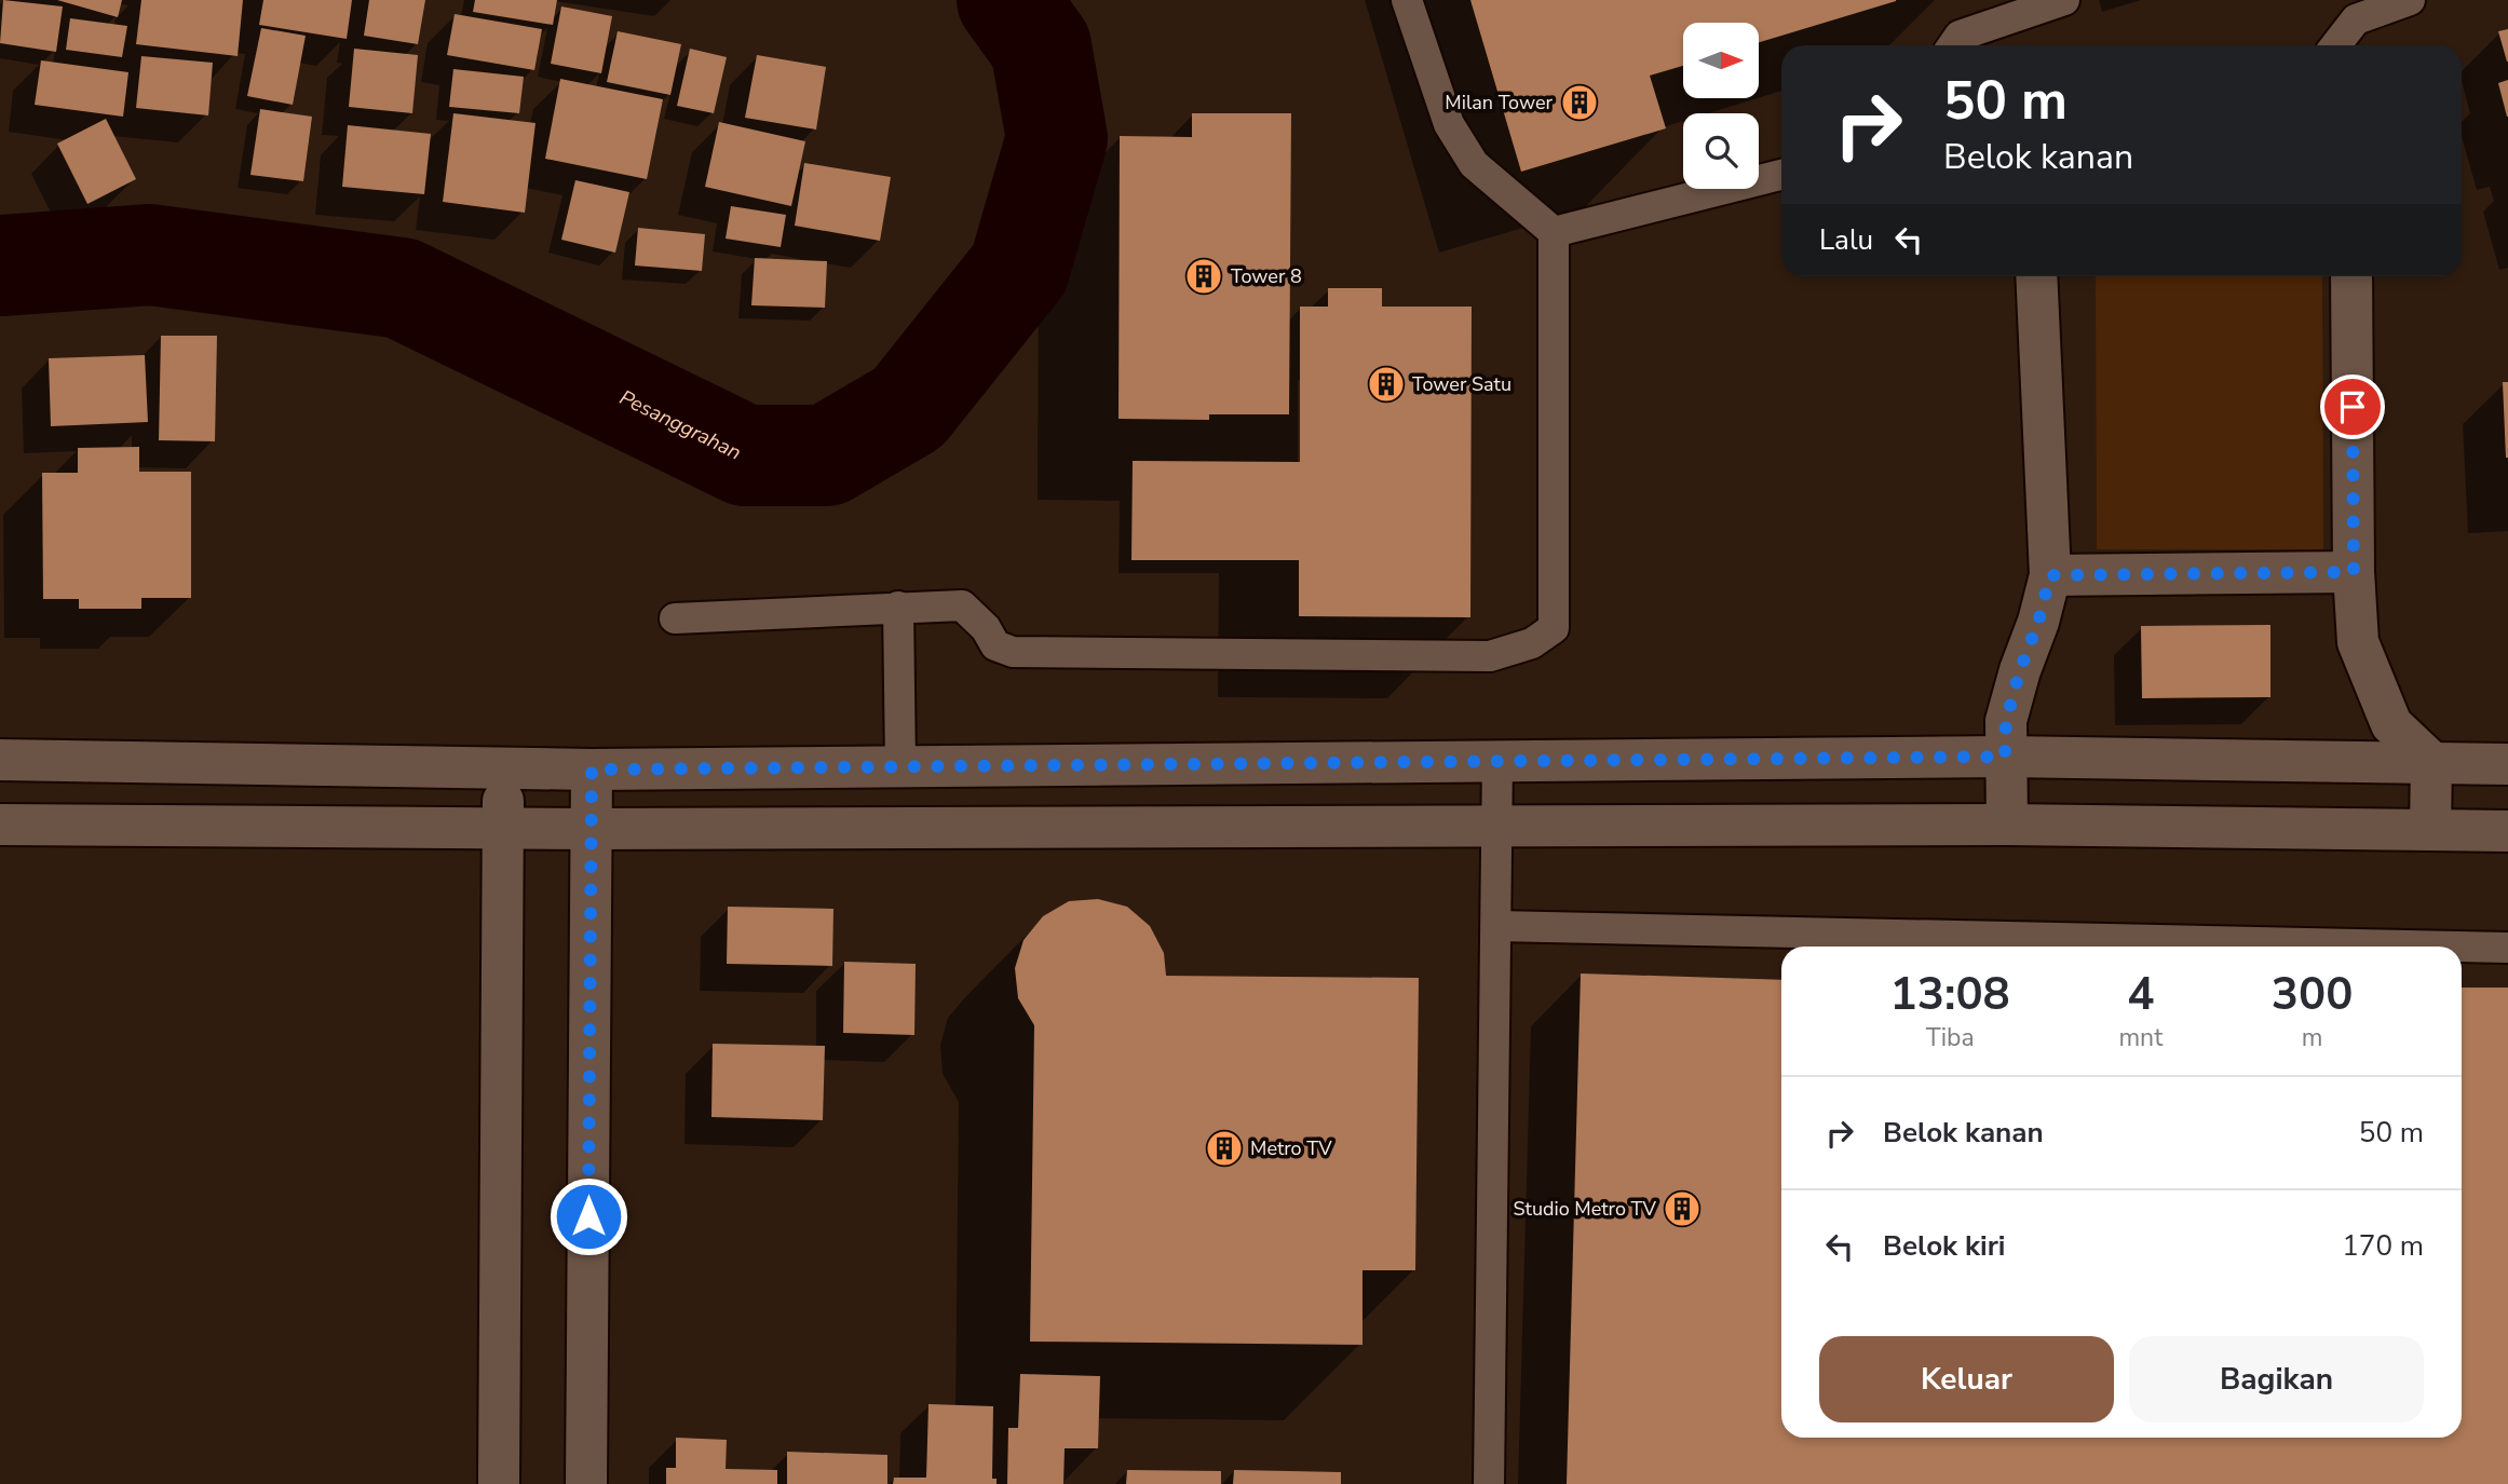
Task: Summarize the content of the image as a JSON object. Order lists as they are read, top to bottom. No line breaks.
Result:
{"water":["Pesanggrahan"],"places":{"building":["Milan Tower","Tower 8","Tower Satu","Metro TV","Studio Metro TV"]},"north":"right","page":{"turn":["50 m","Belok kanan"],"then":"Lalu","eta":["13:08","Tiba","4","mnt","300","m"],"list":[{"name":"Belok kanan","value":"50 m"},{"name":"Belok kiri","value":"170 m"}],"buttons":["Keluar","Bagikan"]}}
